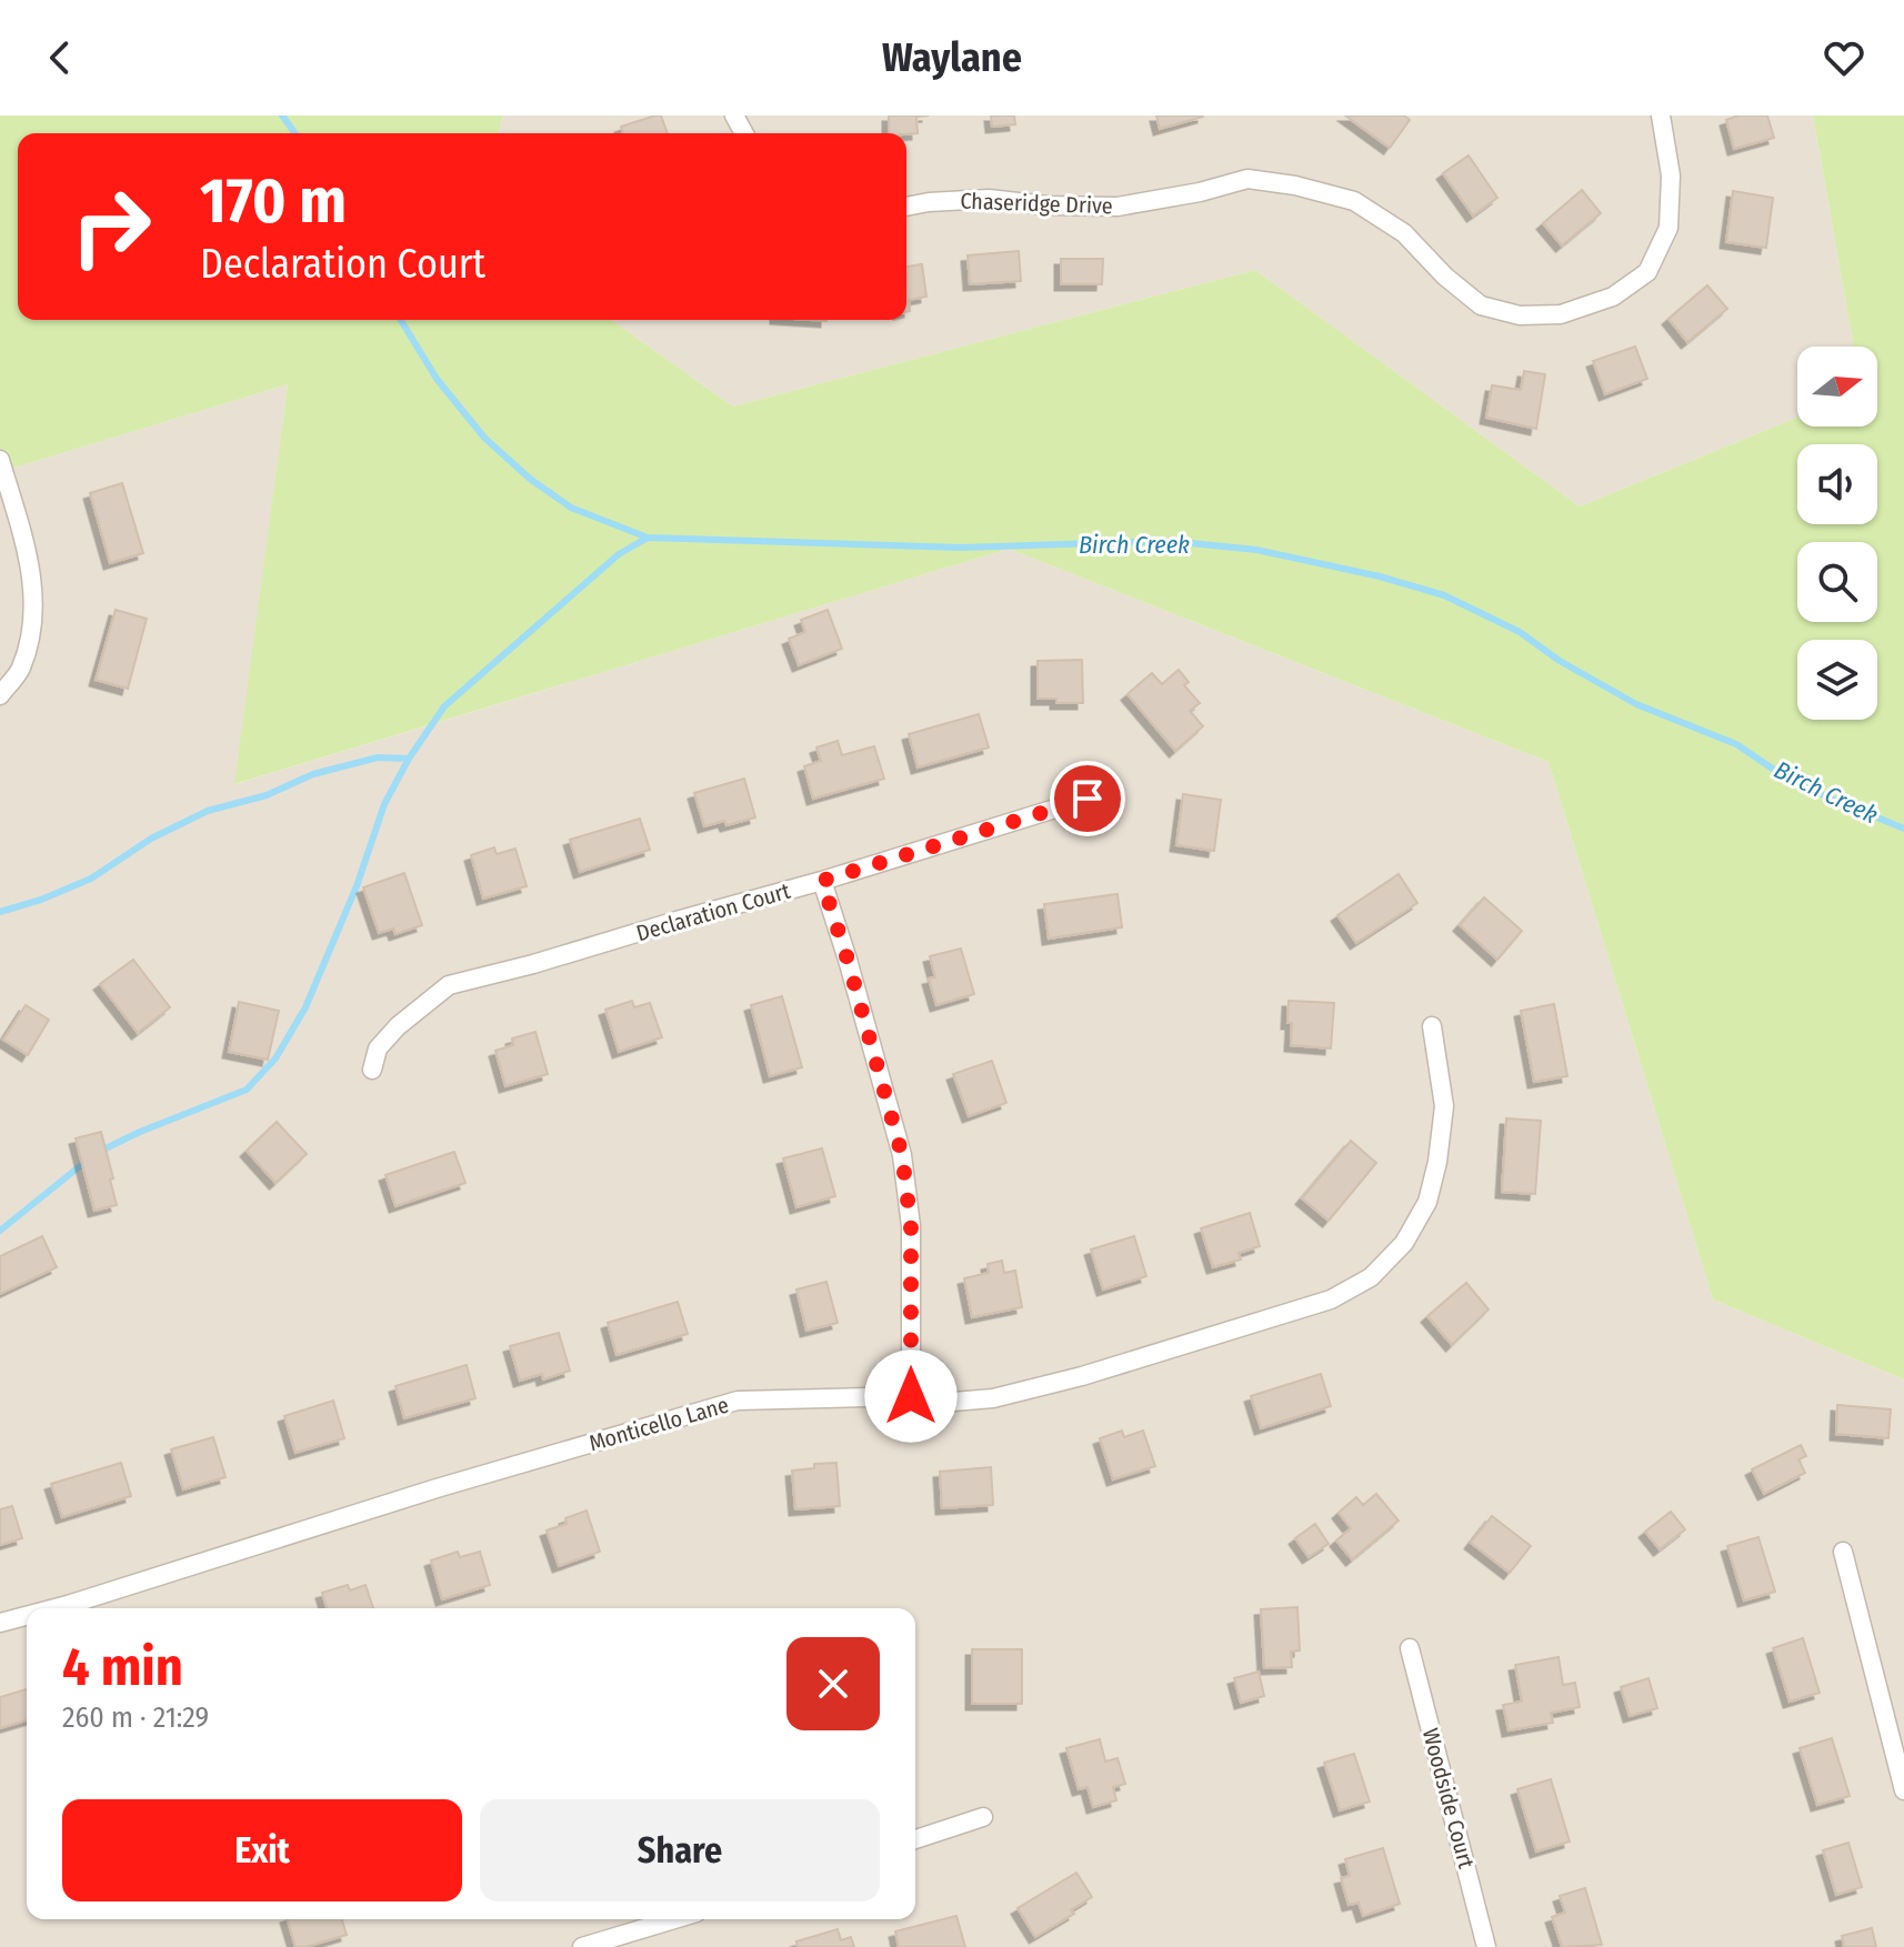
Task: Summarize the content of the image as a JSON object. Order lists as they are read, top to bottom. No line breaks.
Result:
{"streets":{"street":["Chaseridge Drive","Declaration Court","Monticello Lane","Woodside Court"]},"water":["Birch Creek"],"north":"right","page":{"header":"Waylane","turn":["170 m","Declaration Court"],"heading":["4 min","260 m · 21:29"],"buttons":["Exit","Share"]}}
